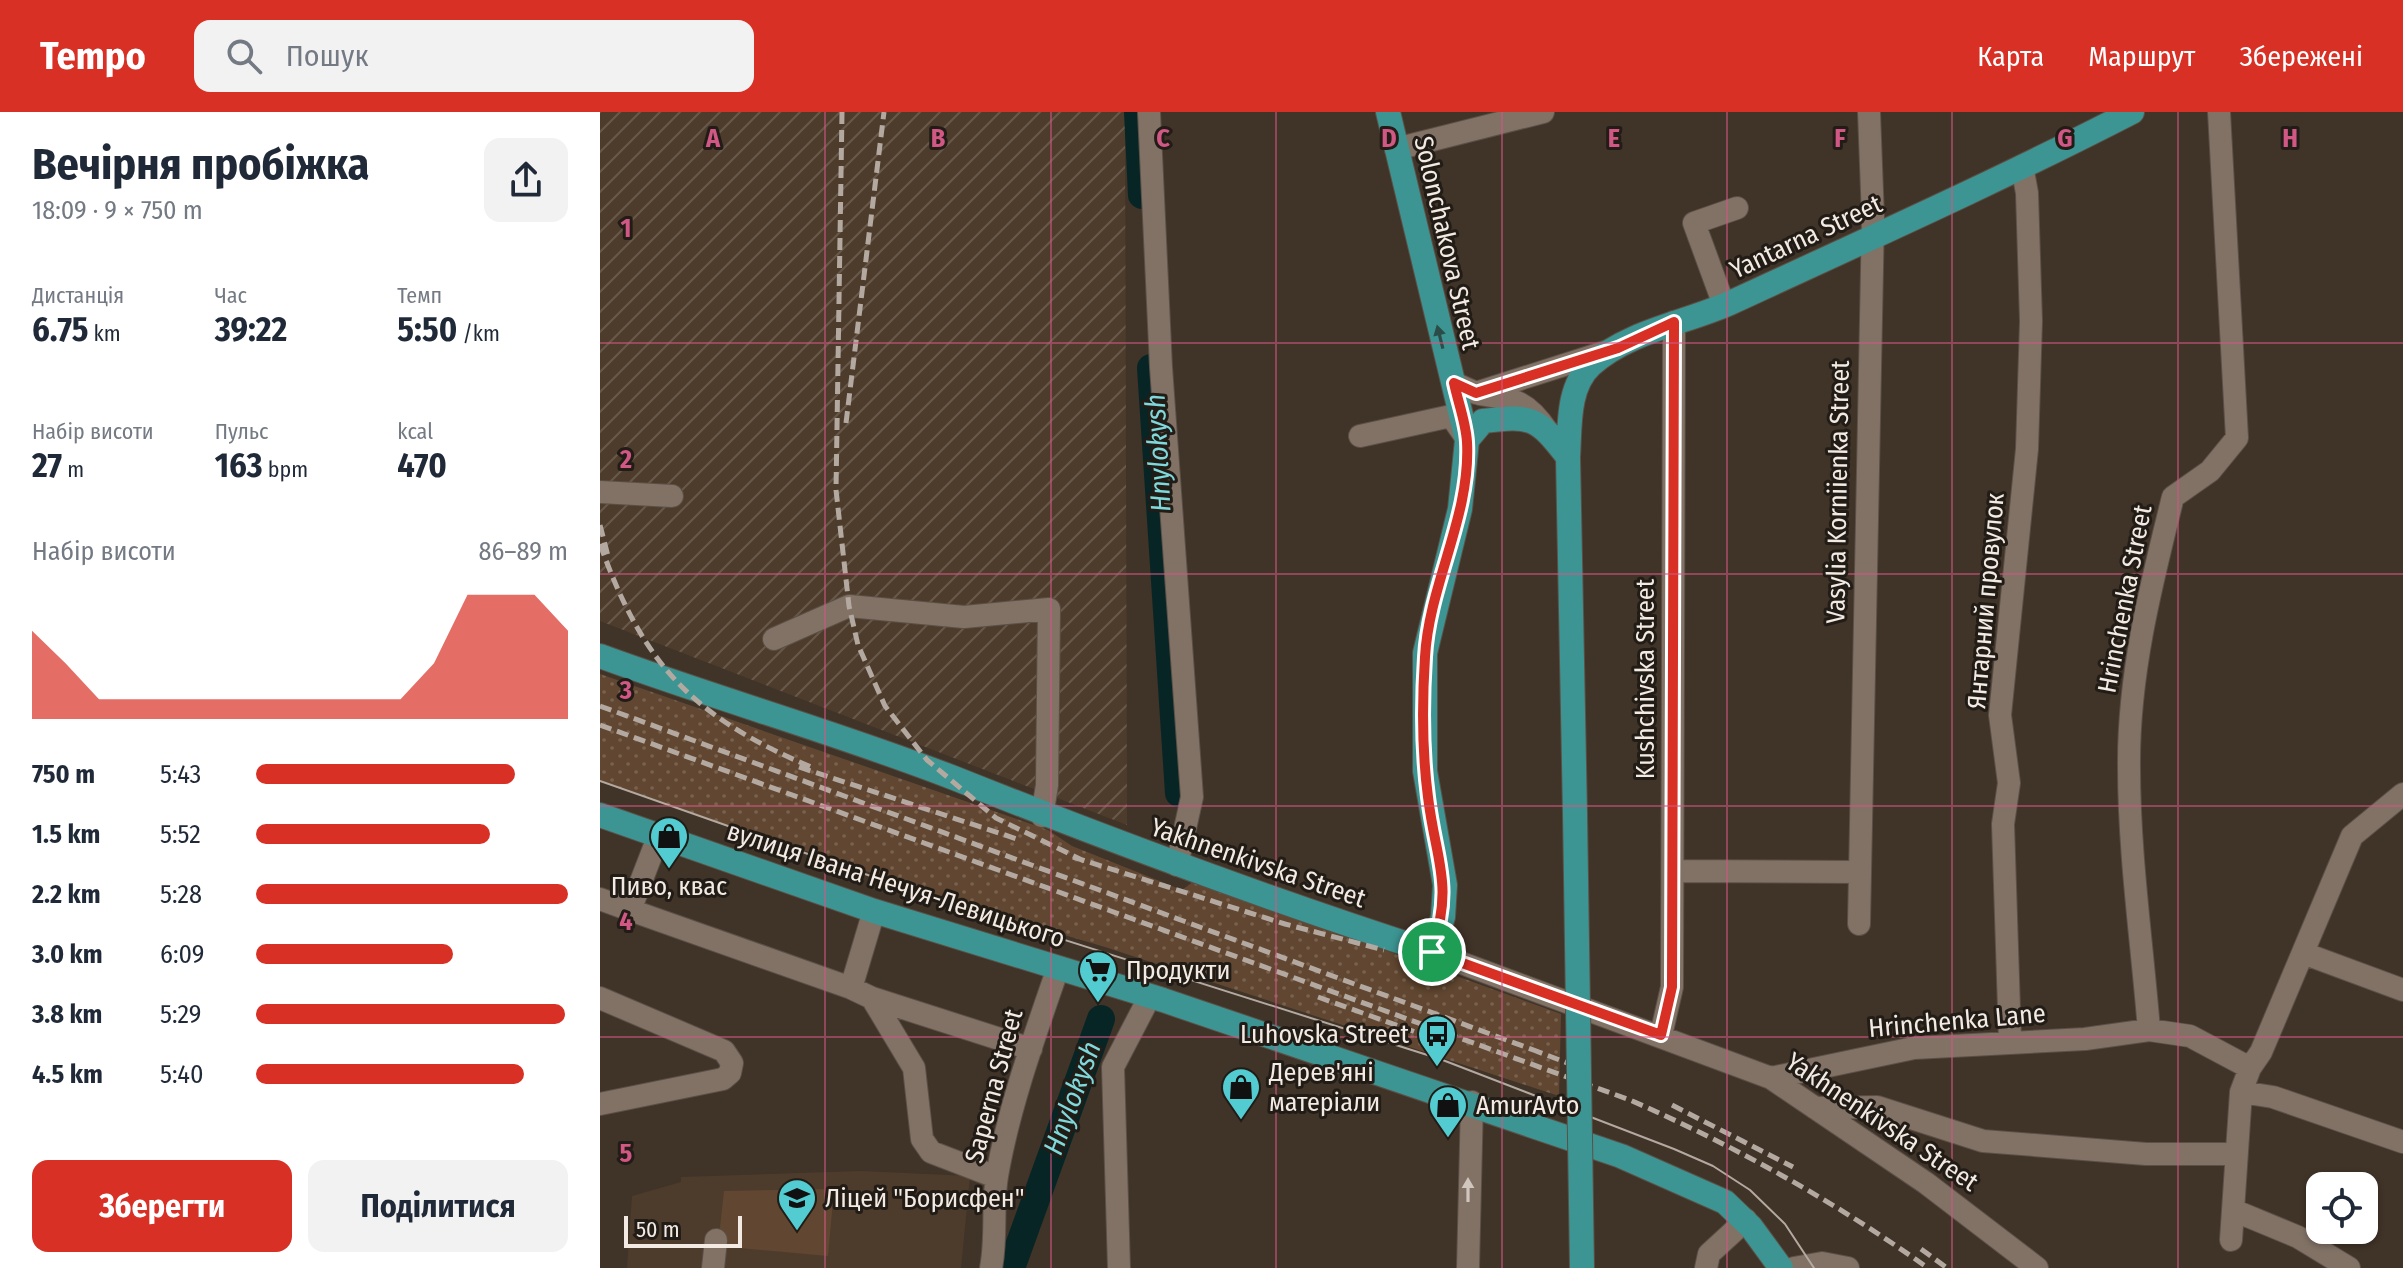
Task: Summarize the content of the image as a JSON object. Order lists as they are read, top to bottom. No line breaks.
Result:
{"streets":{"main road":["Yantarna Street","Solonchakova Street","Yakhnenkivska Street","вулиця Івана Нечуя-Левицького"],"street":["Vasylia Korniienka Street","Hrinchenka Street","Янтарний провулок","Kushchivska Street","Hrinchenka Lane","Saperna Street"]},"crossings":[["Yantarna Street","Vasylia Korniienka Street"],["Yantarna Street","Янтарний провулок"],["Yantarna Street","Kushchivska Street"],["Solonchakova Street","Yakhnenkivska Street"],["Hrinchenka Street","Hrinchenka Lane"],["Янтарний провулок","Hrinchenka Lane"],["Kushchivska Street","Yakhnenkivska Street"],["Yakhnenkivska Street","Hrinchenka Lane"],["вулиця Івана Нечуя-Левицького","Saperna Street"]],"water":["Hnylokysh"],"places":{"shop":["Пиво, квас","Дерев'янi матерiали","AmurAvto"],"supermarket":["Продукти"],"bus stop":["Luhovska Street"],"school or university":["Ліцей \"Борисфен\""]},"scale_bar":"50 m","page":{"header":"Tempo","search":"Пошук","nav":["Карта","Маршрут","Збережені"],"heading":["Вечірня пробіжка","18:09 · 9 × 750 m"],"stats":[["Дистанція","6.75 km"],["Час","39:22"],["Темп","5:50 /km"],["Набір висоти","27 m"],["Пульс","163 bpm"],["kcal","470"]],"chart":["Набір висоти","86–89 m"],"list":[{"name":"750 m","note":"5:43"},{"name":"1.5 km","note":"5:52"},{"name":"2.2 km","note":"5:28"},{"name":"3.0 km","note":"6:09"},{"name":"3.8 km","note":"5:29"},{"name":"4.5 km","note":"5:40"}],"buttons":["Зберегти","Поділитися"],"scale":"50 m"},"grid":{"columns":["A","B","C","D","E","F","G","H"],"rows":["1","2","3","4","5"]}}
